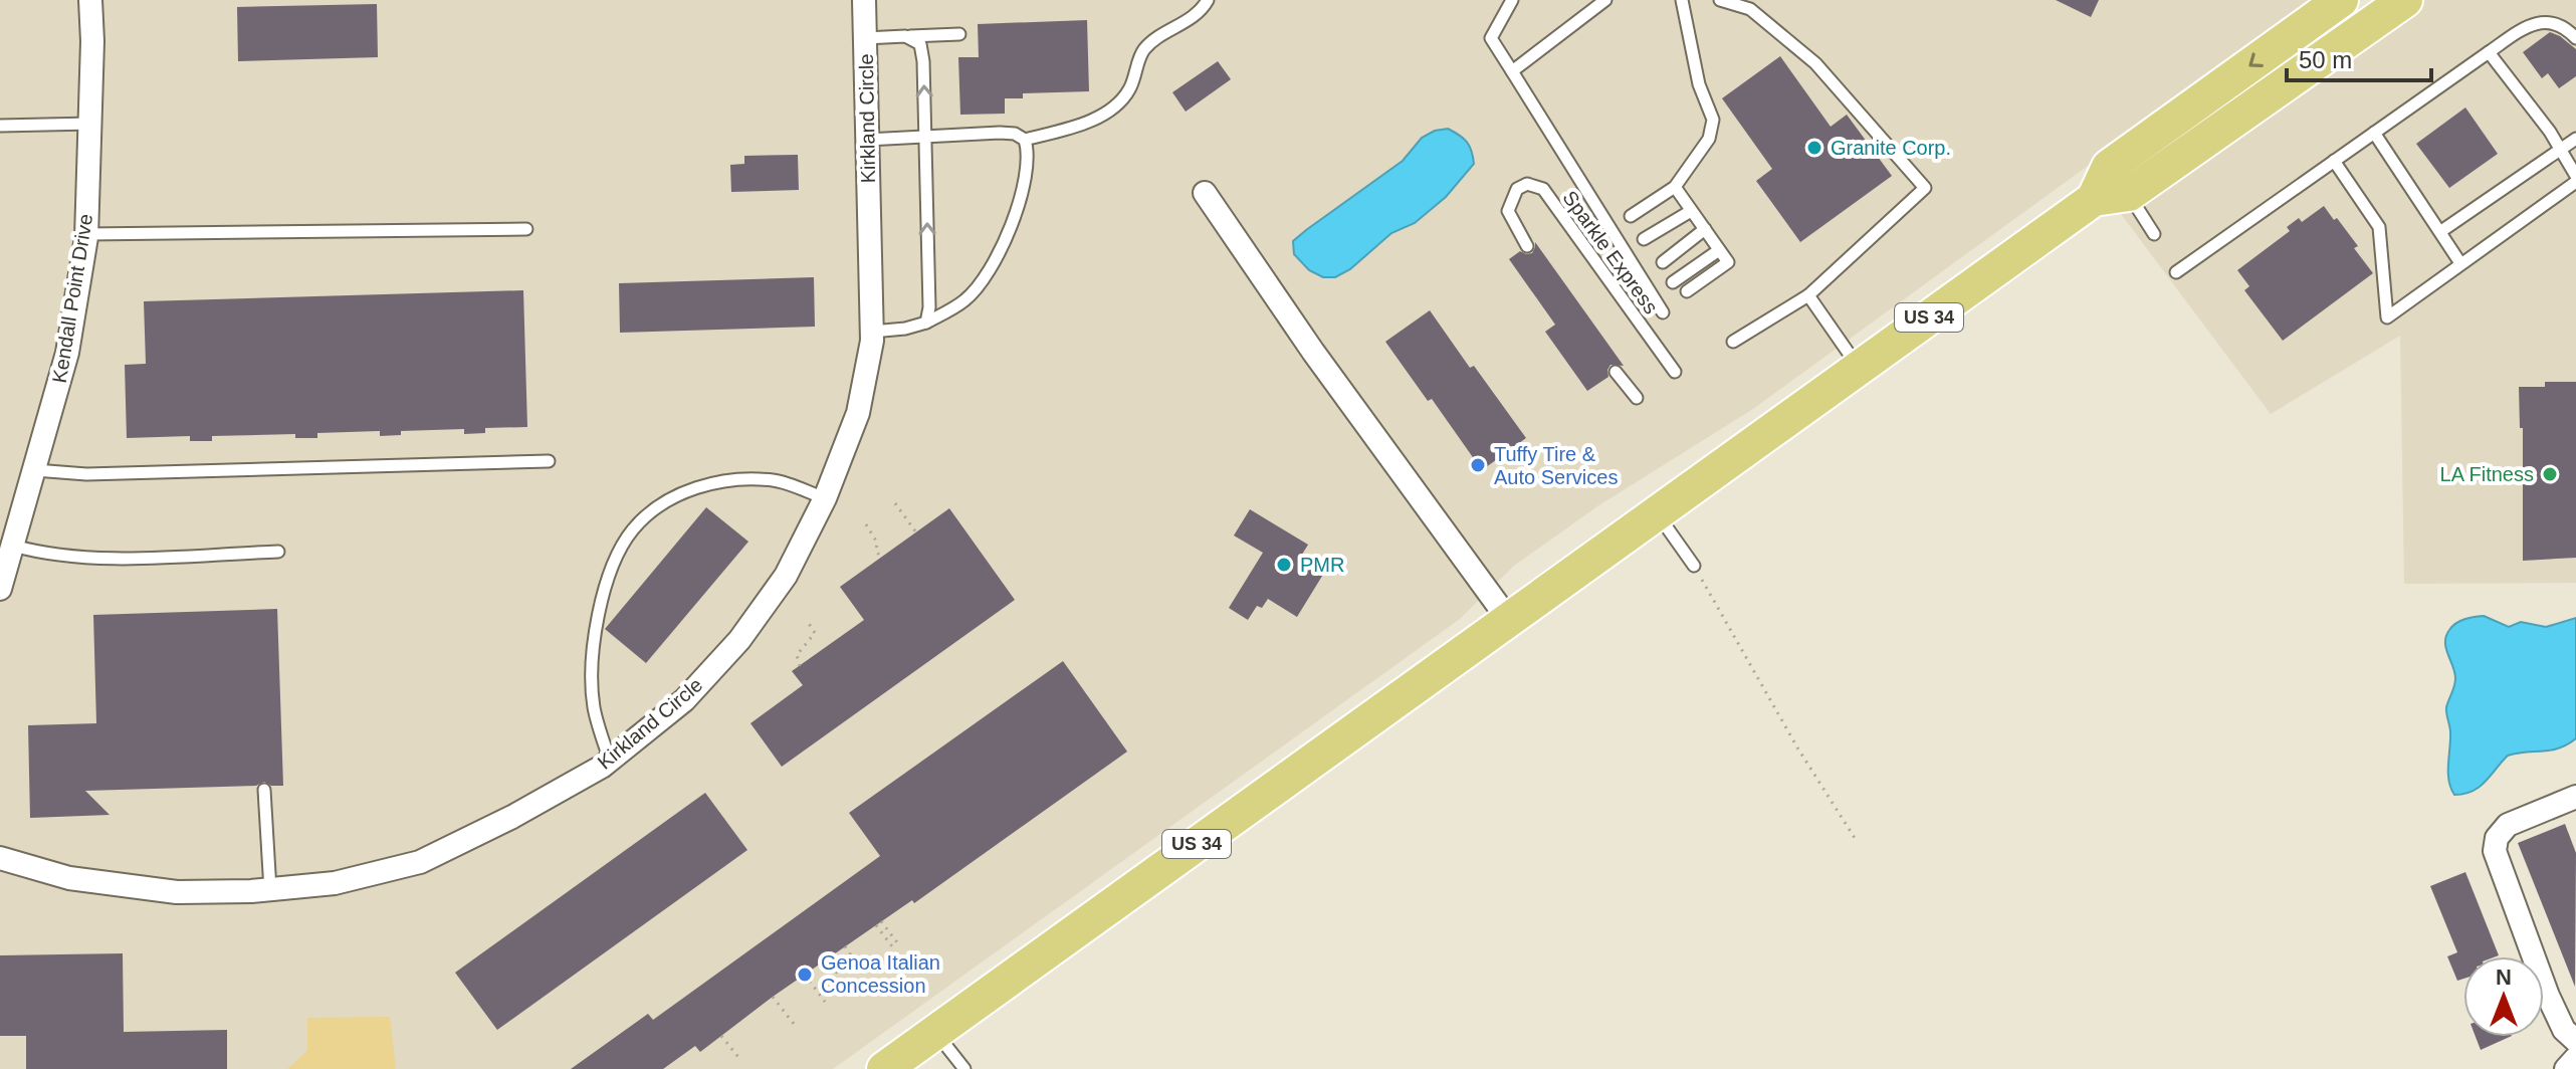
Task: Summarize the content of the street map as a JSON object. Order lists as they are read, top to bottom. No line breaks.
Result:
{"streets":{"main road":["US 34"],"street":["Kirkland Circle","Kendall Point Drive"],"lane":["Sparkle Express"]},"places":["Granite Corp.","Tuffy Tire & Auto Services","LA Fitness","PMR","Genoa Italian Concession"],"scale_bar":"50 m","north":"top"}
